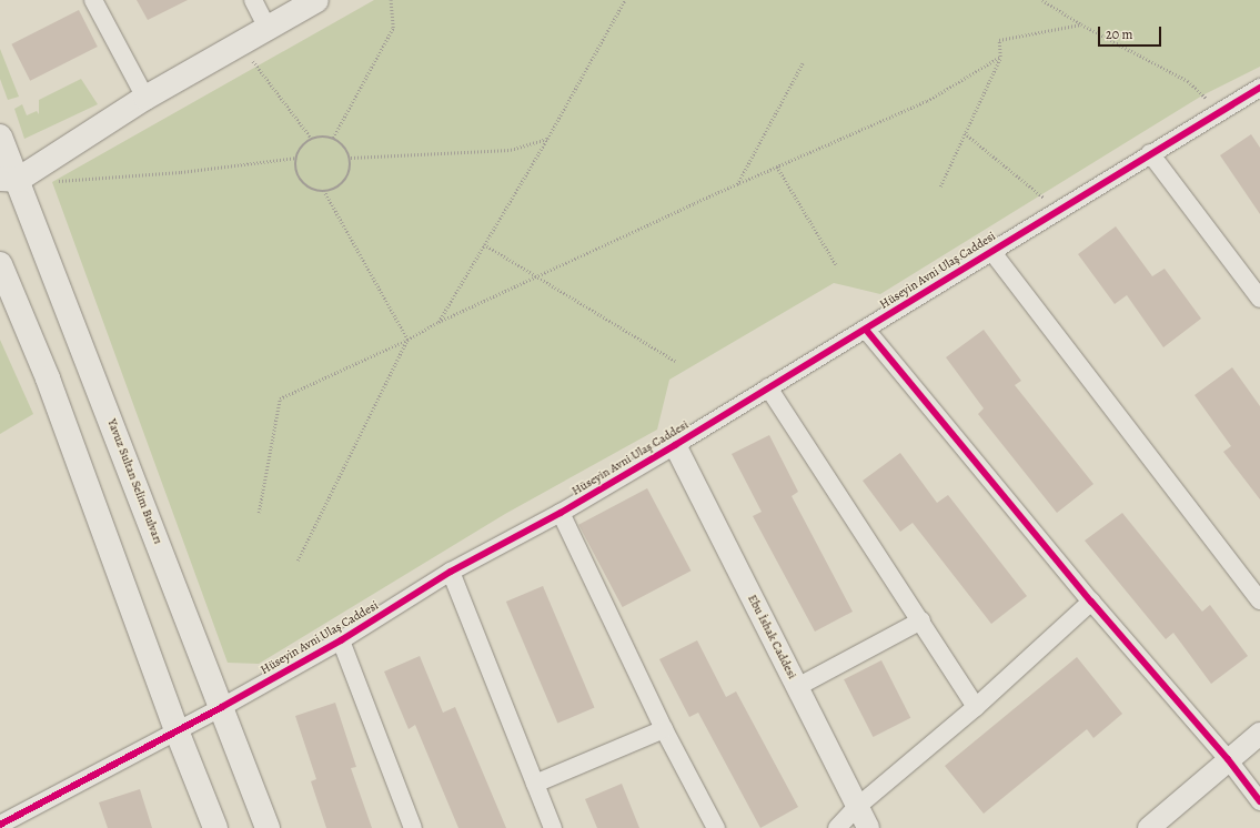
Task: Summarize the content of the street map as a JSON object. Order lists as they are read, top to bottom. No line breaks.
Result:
{"streets":{"main road":["Yavuz Sultan Selim Bulvarı"],"street":["Hüseyin Avni Ulaş Caddesi","Ebu İshak Caddesi"]},"crossings":[["Hüseyin Avni Ulaş Caddesi","Yavuz Sultan Selim Bulvarı"],["Hüseyin Avni Ulaş Caddesi","Ebu İshak Caddesi"]],"scale_bar":"20 m"}
